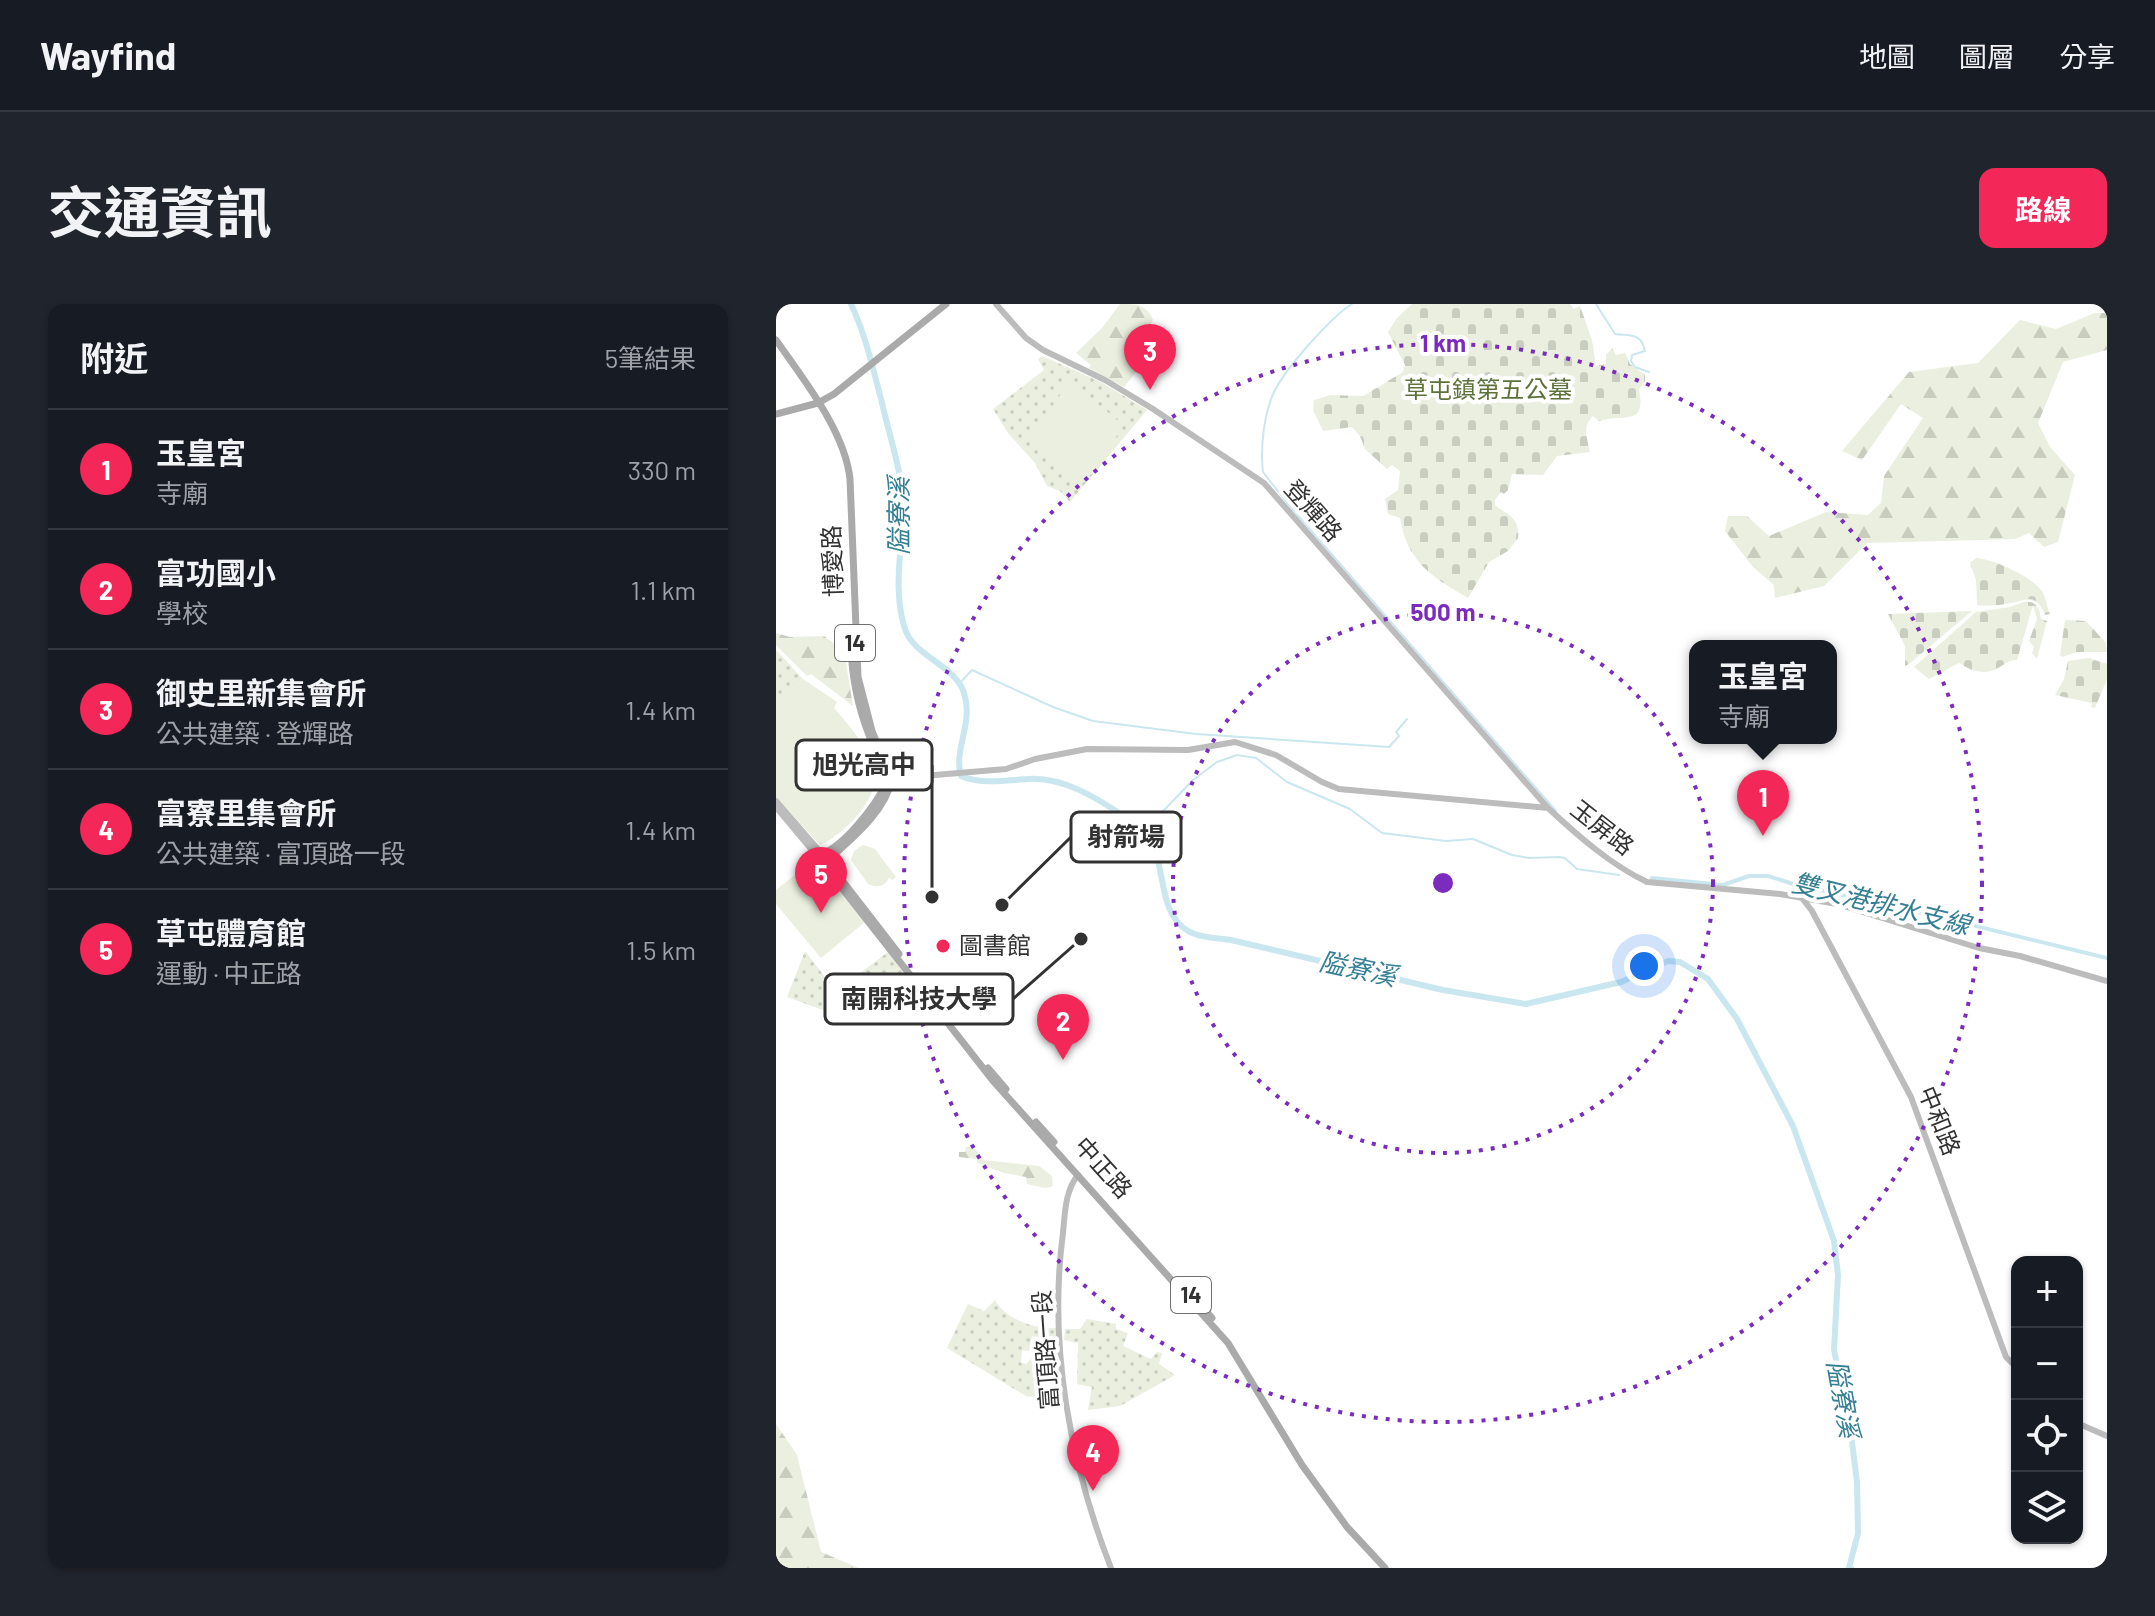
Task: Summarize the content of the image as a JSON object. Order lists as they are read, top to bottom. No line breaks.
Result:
{"streets":{"main road":["博愛路","14","中正路"],"street":["登輝路","玉屏路","中和路","富頂路一段"]},"crossings":[["登輝路","玉屏路"],["博愛路","玉屏路"],["玉屏路","中和路"],["中正路","富頂路一段"]],"water":["隘寮溪","雙叉港排水支線"],"parks":["草屯鎮第五公墓"],"places":["旭光高中","射箭場","南開科技大學","圖書館"],"page":{"header":"Wayfind","nav":["地圖","圖層","分享"],"title":"交通資訊","buttons":"路線","heading":["附近","5筆結果"],"pins":["3","1","5","2","4"],"list":[{"mark":"1","name":"玉皇宮","note":"寺廟","value":"330 m"},{"mark":"2","name":"富功國小","note":"學校","value":"1.1 km"},{"mark":"3","name":"御史里新集會所","note":"公共建築 · 登輝路","value":"1.4 km"},{"mark":"4","name":"富寮里集會所","note":"公共建築 · 富頂路一段","value":"1.4 km"},{"mark":"5","name":"草屯體育館","note":"運動 · 中正路","value":"1.5 km"}],"popup":["玉皇宮","寺廟"],"map_buttons":["+","−"]},"rings":["1 km","500 m"]}
